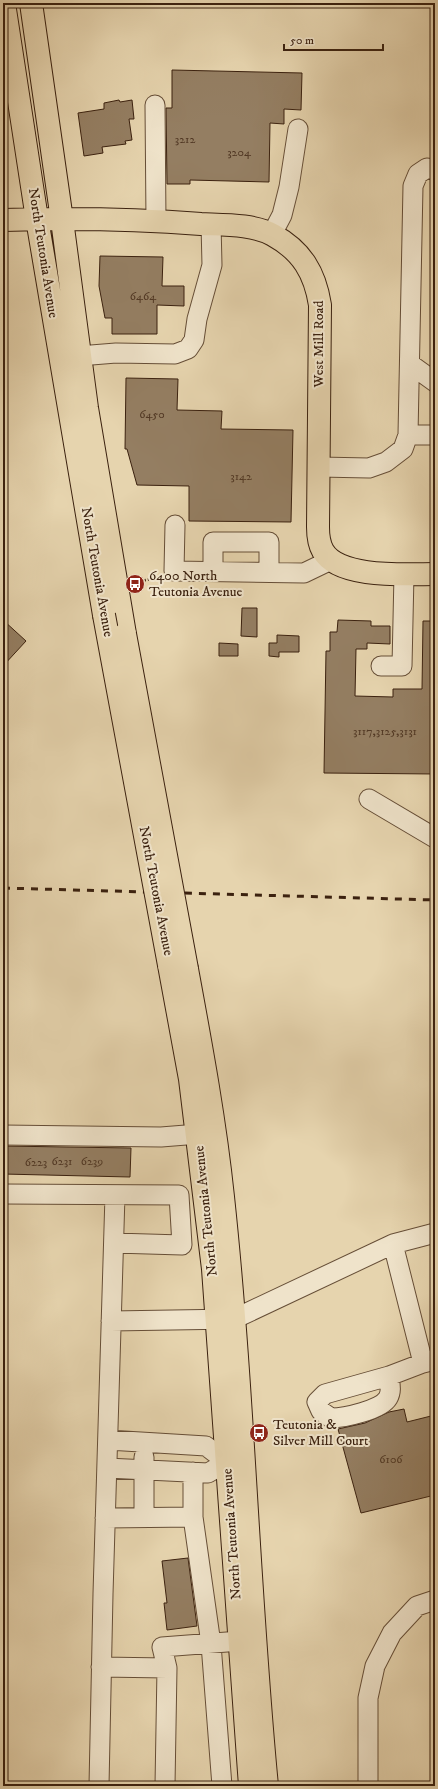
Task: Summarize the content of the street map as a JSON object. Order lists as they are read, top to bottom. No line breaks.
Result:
{"streets":{"main road":["North Teutonia Avenue","West Mill Road"]},"crossings":[["North Teutonia Avenue","West Mill Road"]],"places":{"bus stop":["6400 North Teutonia Avenue","Teutonia & Silver Mill Court"]},"house_numbers":["3212","3204","6464","6450","3142","3117,3125,3131","6231","6239","6223","6106"],"scale_bar":"50 m"}
